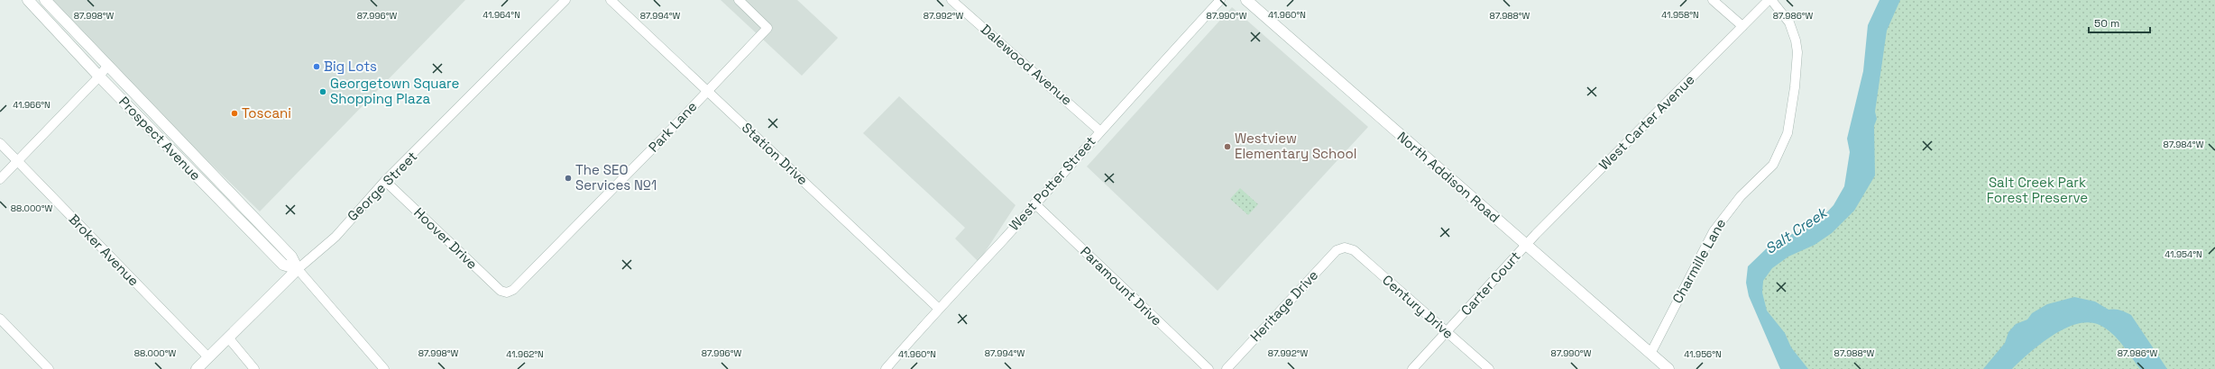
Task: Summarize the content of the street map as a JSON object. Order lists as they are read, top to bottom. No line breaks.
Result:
{"streets":{"street":["Dalewood Avenue","West Carter Avenue","Park Lane","Prospect Avenue","Station Drive","North Addison Road","West Potter Street","George Street","Hoover Drive","Broker Avenue","Charmille Lane","Carter Court","Paramount Drive","Heritage Drive","Century Drive"]},"crossings":[["Dalewood Avenue","West Potter Street"],["West Carter Avenue","North Addison Road"],["West Carter Avenue","Carter Court"],["Park Lane","Station Drive"],["Park Lane","Hoover Drive"],["Prospect Avenue","George Street"],["Station Drive","West Potter Street"],["North Addison Road","Charmille Lane"],["North Addison Road","Carter Court"],["West Potter Street","Paramount Drive"],["George Street","Hoover Drive"],["George Street","Broker Avenue"],["Carter Court","Century Drive"],["Heritage Drive","Century Drive"]],"water":["Salt Creek"],"parks":["Salt Creek Park Forest Preserve"],"places":["Big Lots","Georgetown Square Shopping Plaza","Toscani","Westview Elementary School","The SEO Services №1"],"scale_bar":"50 m","coordinates":["41.964°N","41.960°N","41.958°N","87.998°W","87.996°W","87.994°W","87.992°W","87.990°W","87.988°W","87.986°W","41.966°N","87.984°W","88.000°W","41.954°N","41.962°N","41.956°N"]}
